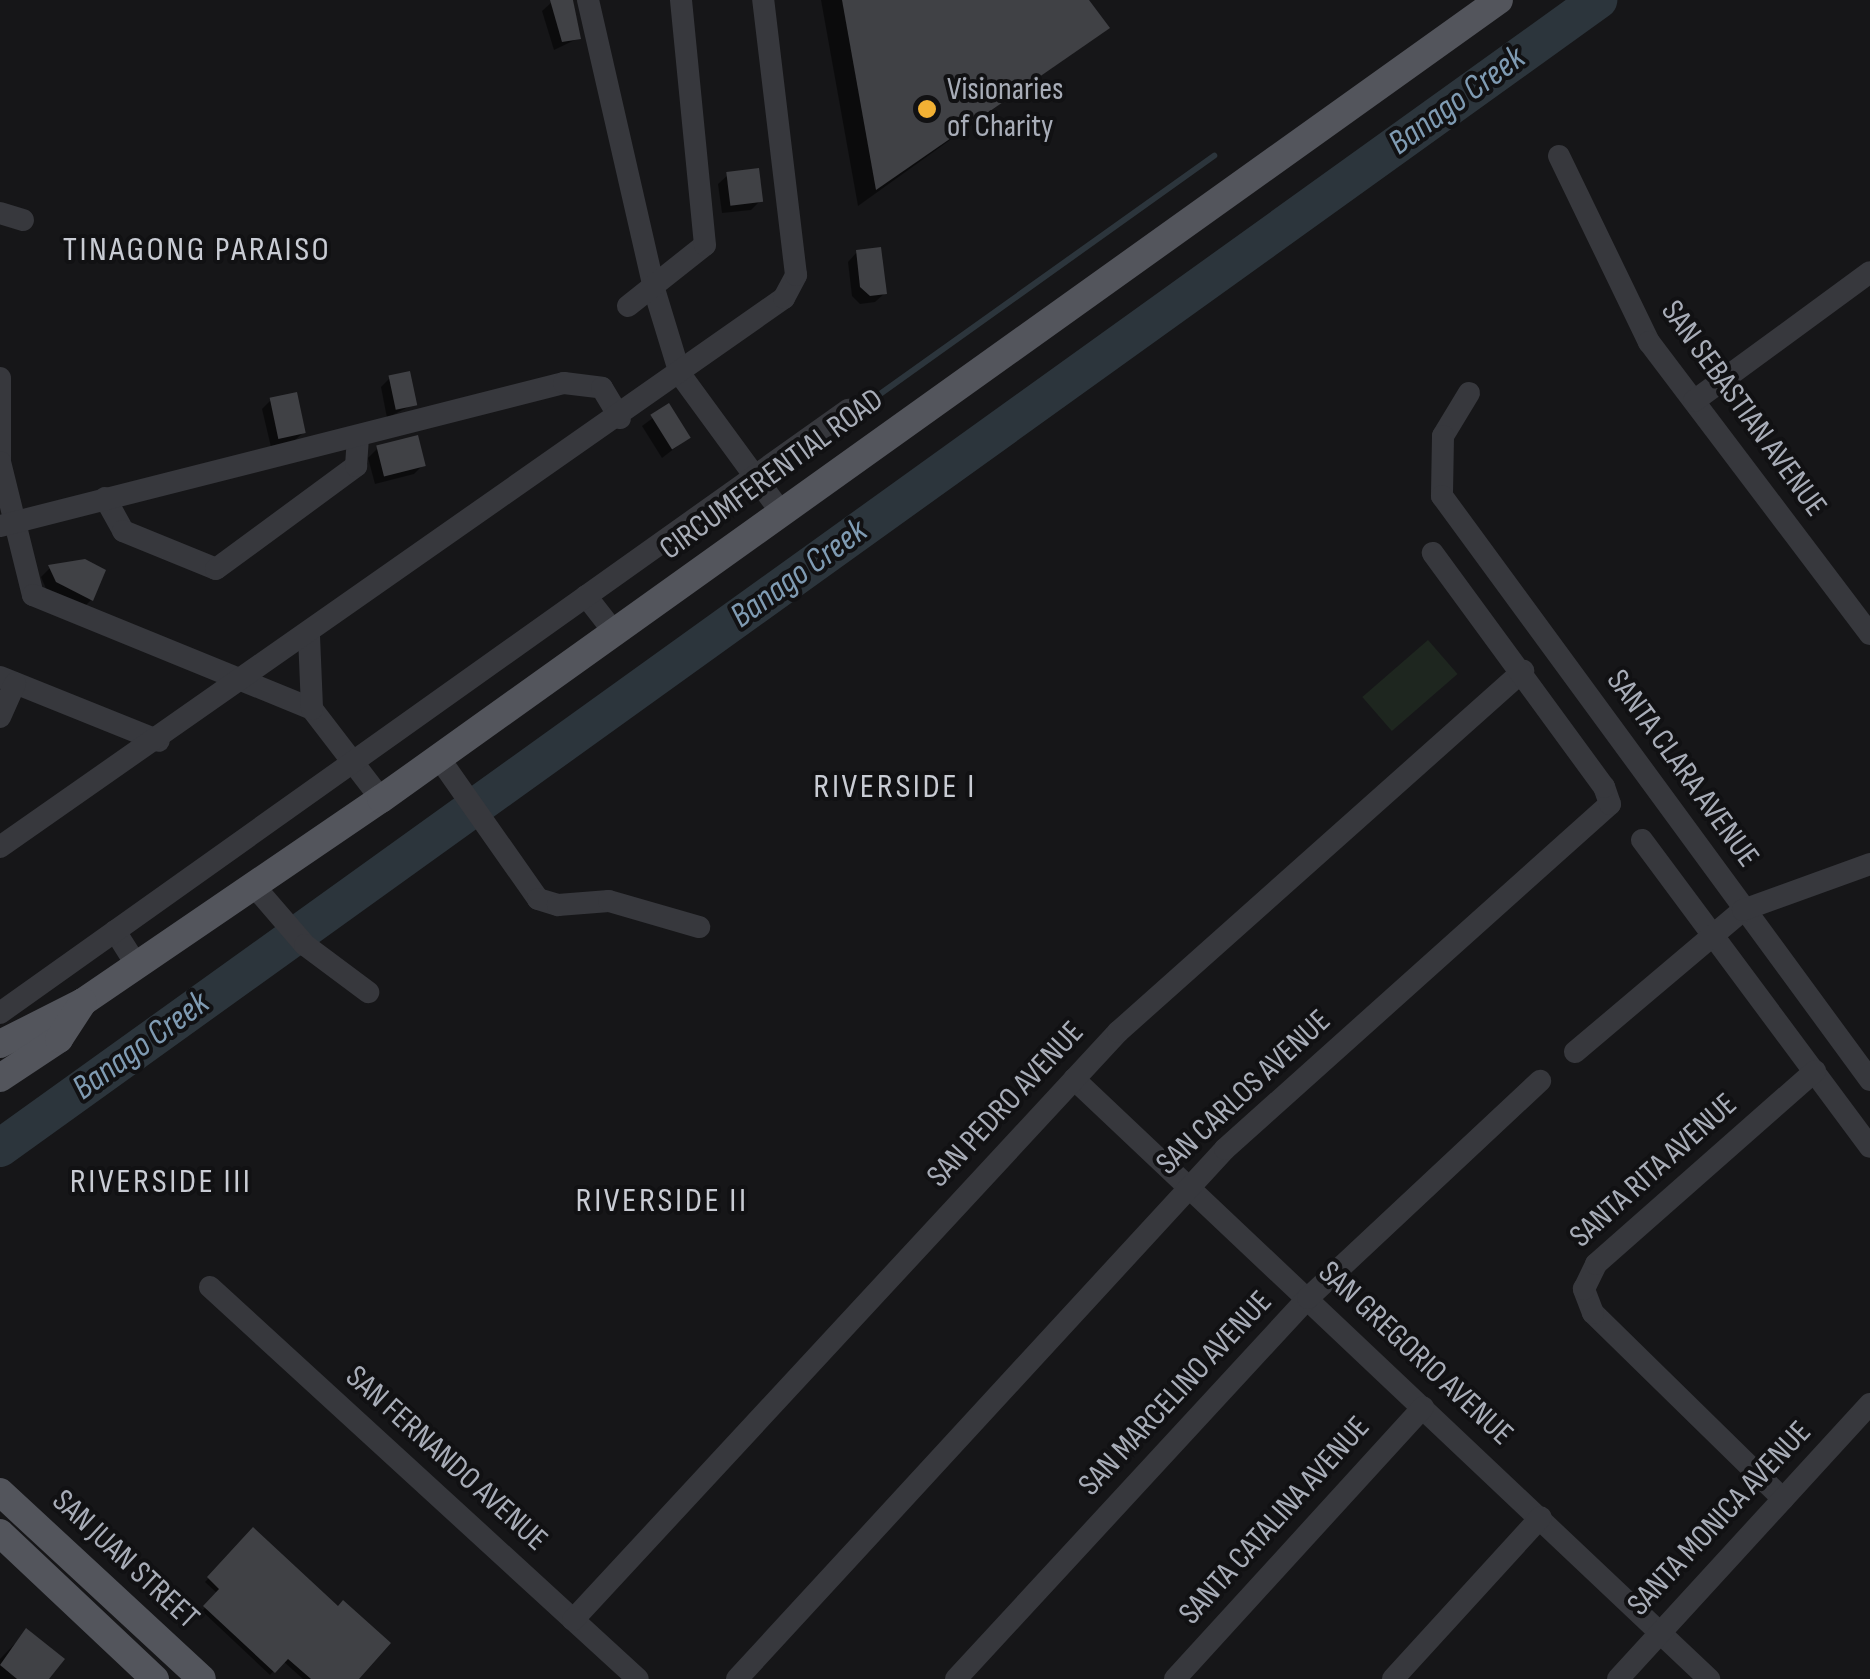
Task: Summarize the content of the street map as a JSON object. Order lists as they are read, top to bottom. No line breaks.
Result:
{"streets":{"main road":["CIRCUMFERENTIAL ROAD","SAN JUAN STREET"],"street":["SAN SEBASTIAN AVENUE","SANTA CLARA AVENUE","SAN CARLOS AVENUE","SAN PEDRO AVENUE","SANTA RITA AVENUE","SAN GREGORIO AVENUE","SAN MARCELINO AVENUE","SAN FERNANDO AVENUE","SANTA MONICA AVENUE","SANTA CATALINA AVENUE"]},"crossings":[["SAN CARLOS AVENUE","SAN PEDRO AVENUE"],["SAN CARLOS AVENUE","SAN GREGORIO AVENUE"],["SAN PEDRO AVENUE","SAN GREGORIO AVENUE"],["SAN PEDRO AVENUE","SAN FERNANDO AVENUE"],["SANTA RITA AVENUE","SANTA MONICA AVENUE"],["SAN GREGORIO AVENUE","SAN MARCELINO AVENUE"],["SAN GREGORIO AVENUE","SANTA MONICA AVENUE"],["SAN GREGORIO AVENUE","SANTA CATALINA AVENUE"]],"districts":["TINAGONG PARAISO","RIVERSIDE I","RIVERSIDE III","RIVERSIDE II"],"water":["Banago Creek"],"places":["Visionaries of Charity"]}
